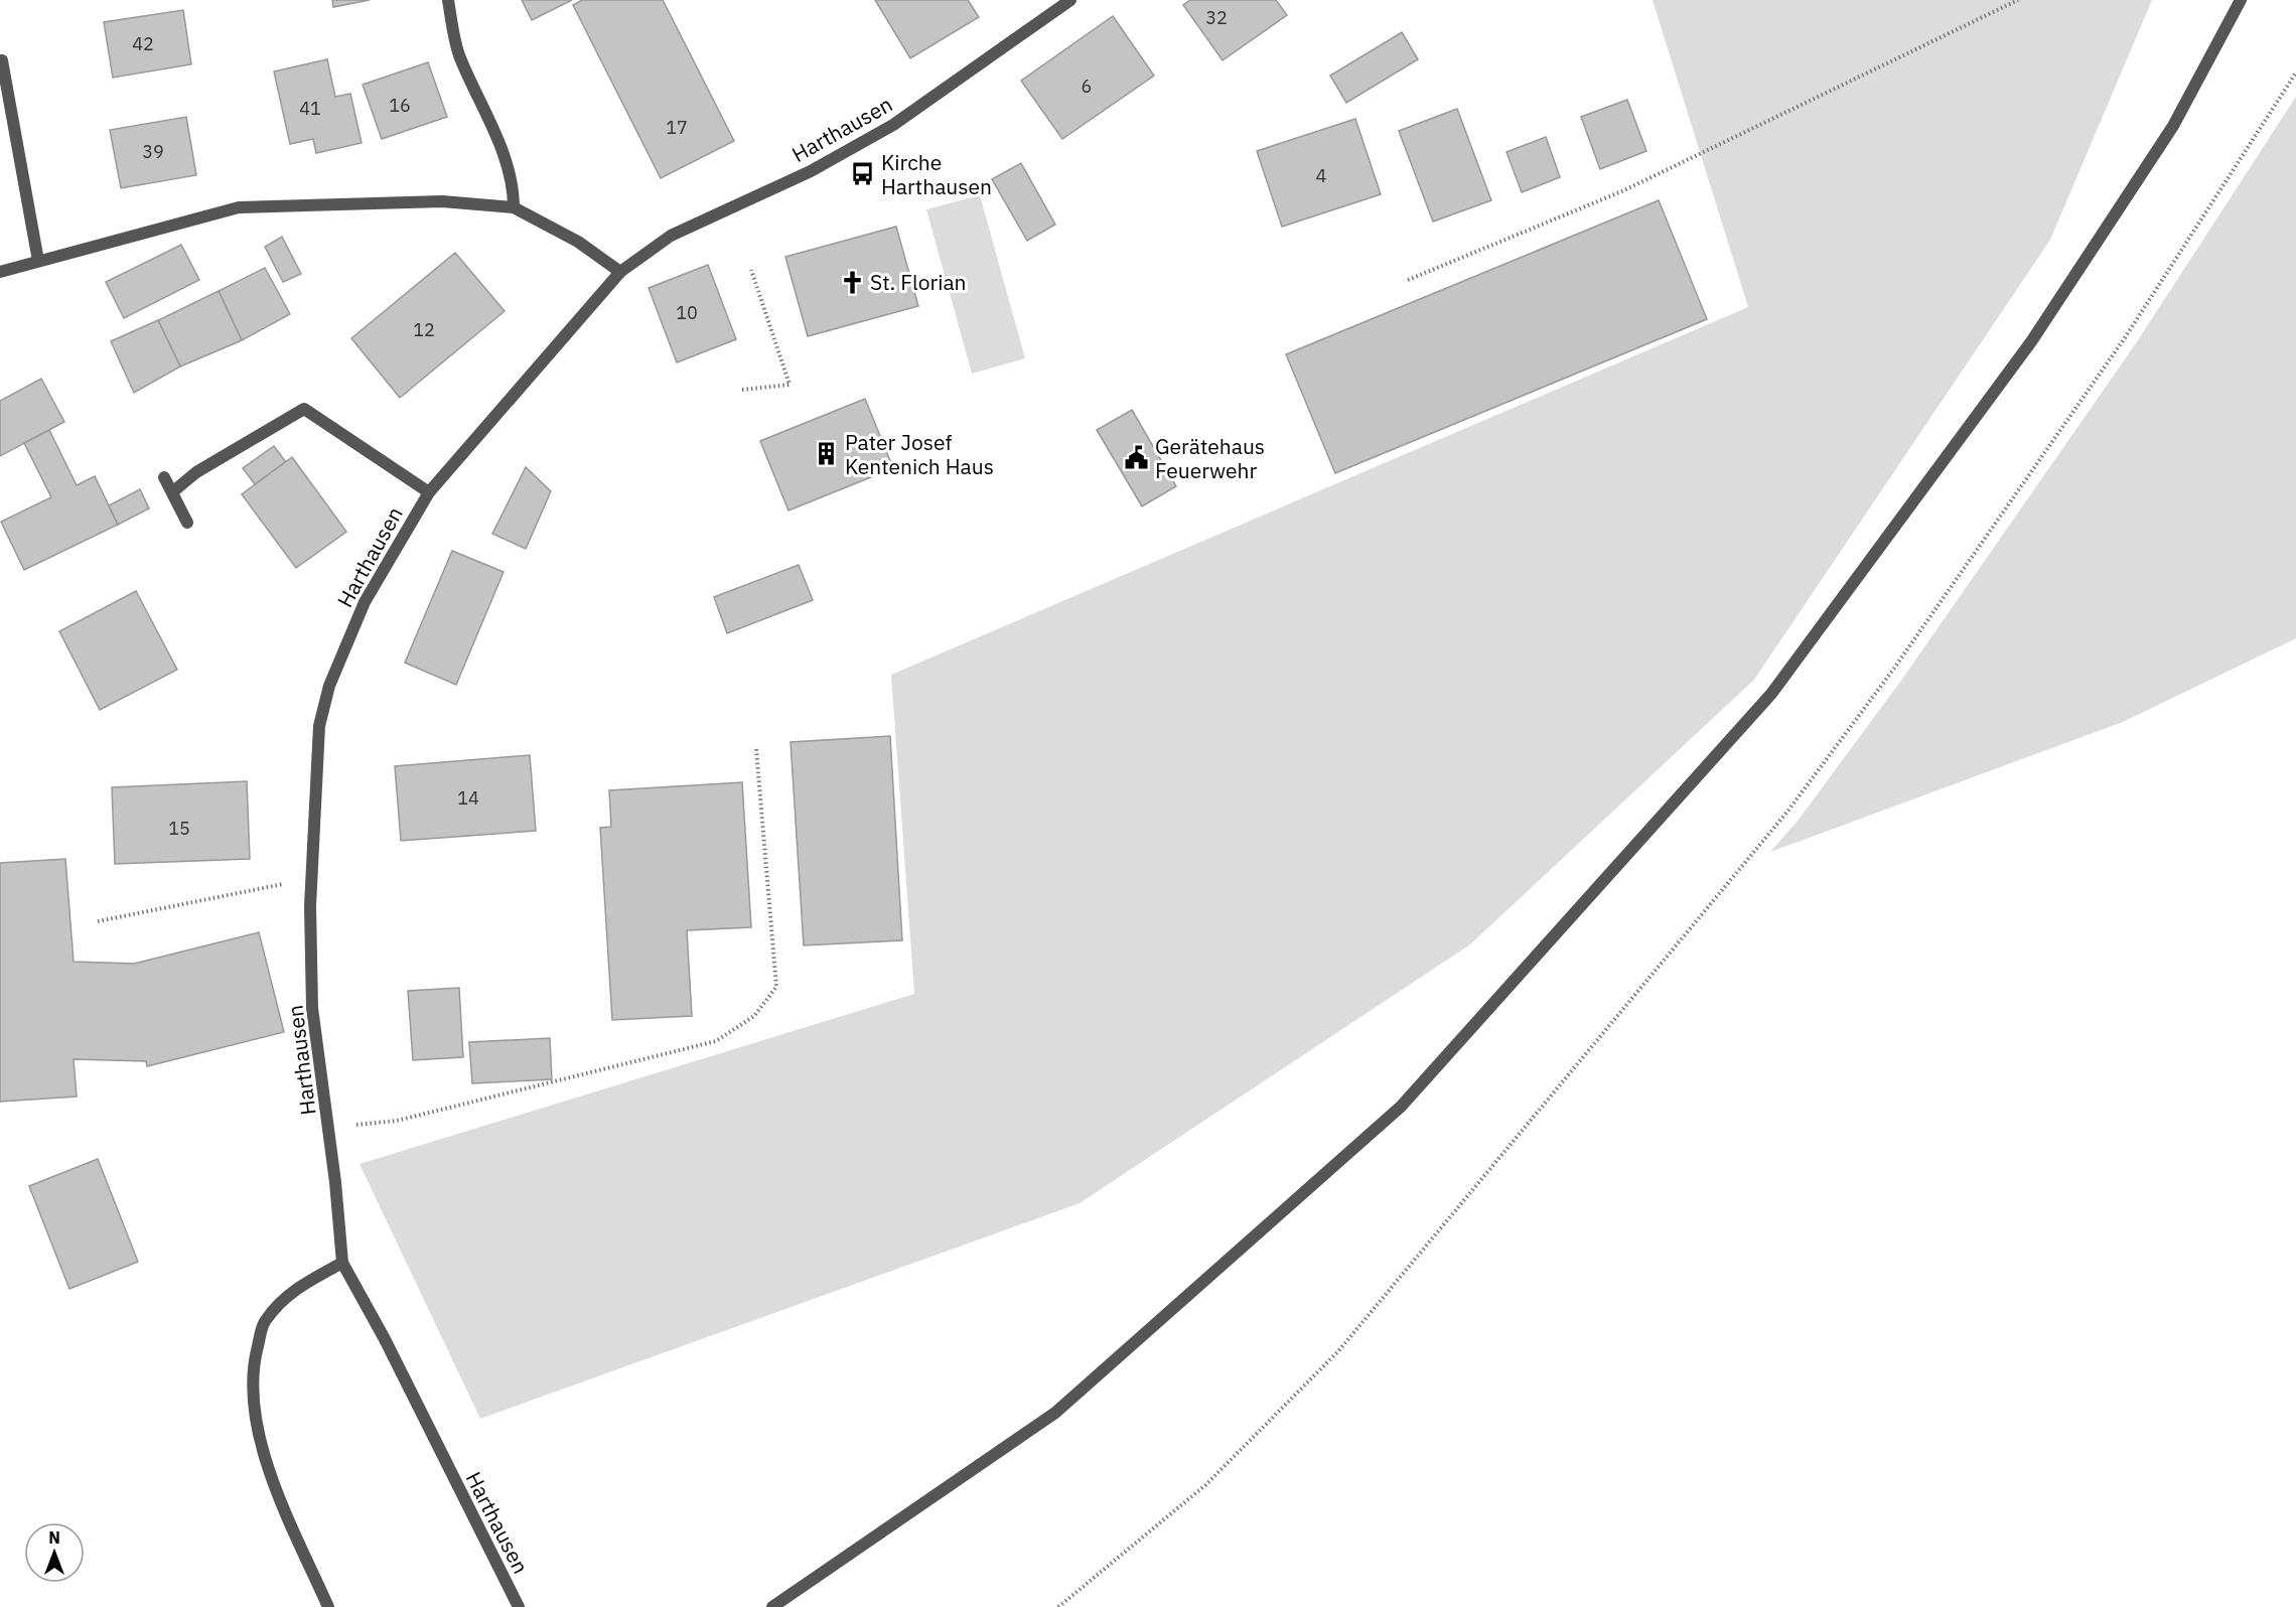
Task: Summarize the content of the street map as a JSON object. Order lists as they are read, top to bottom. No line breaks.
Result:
{"streets":{"street":["Harthausen"]},"places":{"bus stop":["Kirche Harthausen"],"church":["St. Florian"],"building":["Pater Josef Kentenich Haus"],"public building":["Gerätehaus Feuerwehr"]},"house_numbers":["32","42","6","16","41","17","39","4","10","12","14","15"],"north":"top"}
